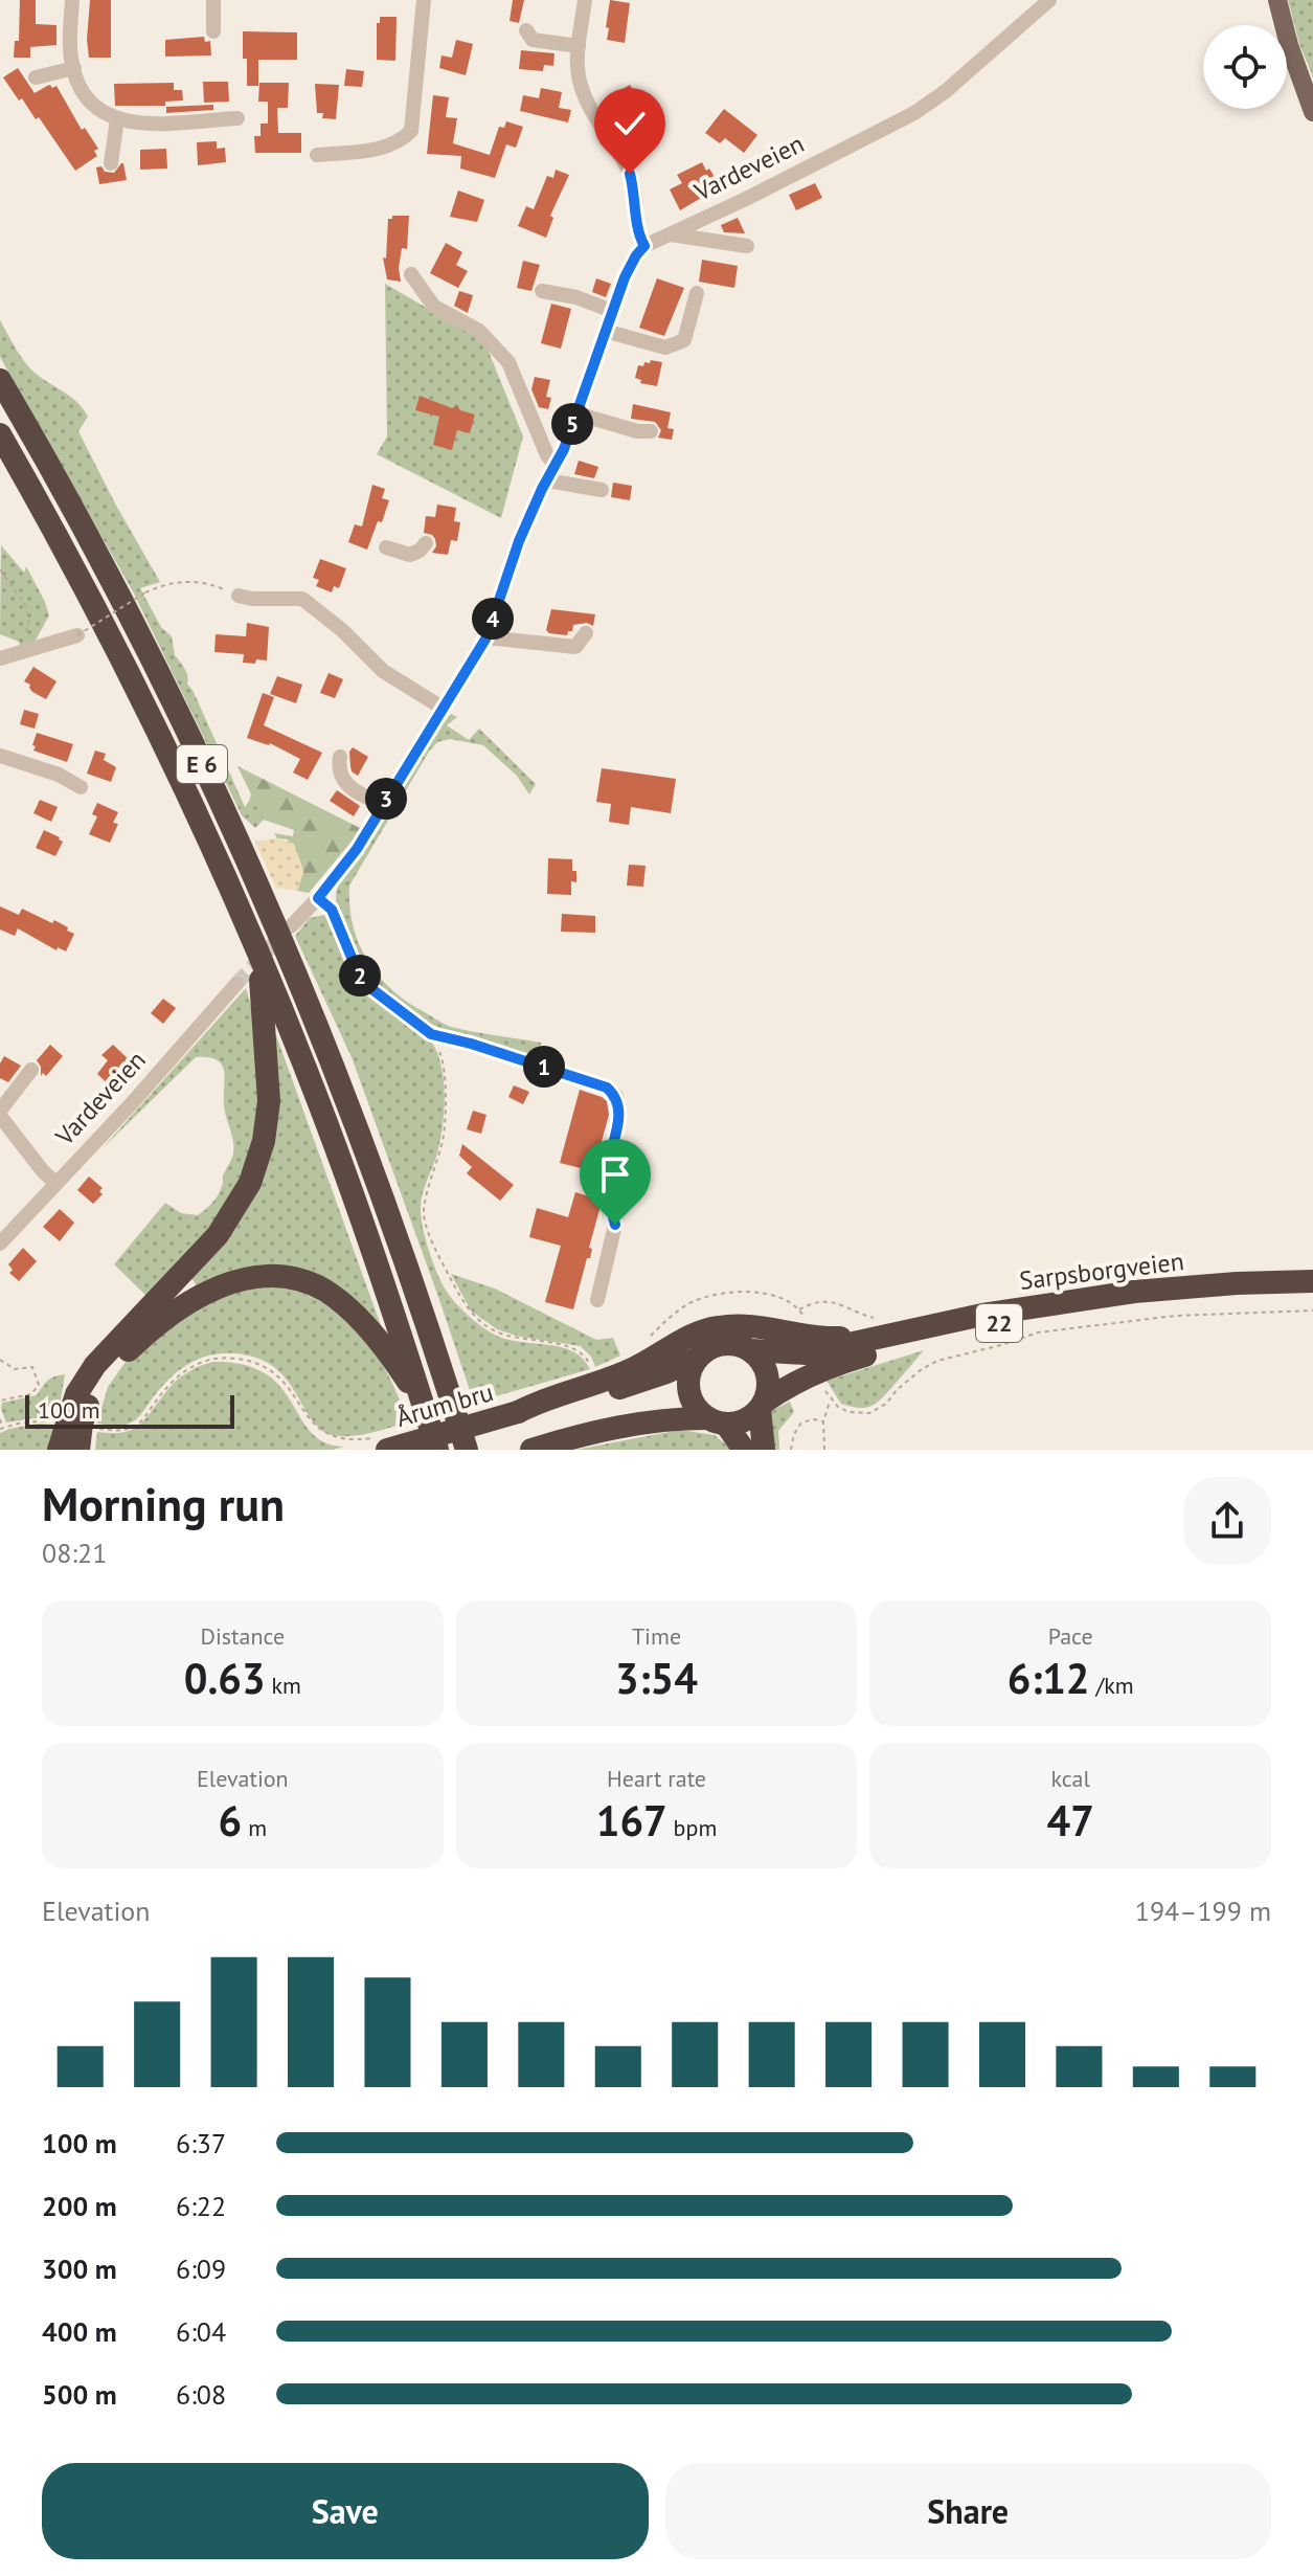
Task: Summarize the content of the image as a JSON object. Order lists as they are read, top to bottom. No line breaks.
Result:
{"streets":{"highway":["E 6","Sarpsborgveien","22","Årum bru"],"street":["Vardeveien"]},"crossings":[["Sarpsborgveien","22"],["22","Årum bru"]],"scale_bar":"100 m","page":{"pins":["5","4","3","2","1"],"scale":"100 m","heading":["Morning run","08:21"],"stats":[["Distance","0.63 km"],["Time","3:54"],["Pace","6:12 /km"],["Elevation","6 m"],["Heart rate","167 bpm"],["kcal","47"]],"chart":["Elevation","194–199 m"],"list":[{"name":"100 m","note":"6:37"},{"name":"200 m","note":"6:22"},{"name":"300 m","note":"6:09"},{"name":"400 m","note":"6:04"},{"name":"500 m","note":"6:08"}],"buttons":["Save","Share"]}}
